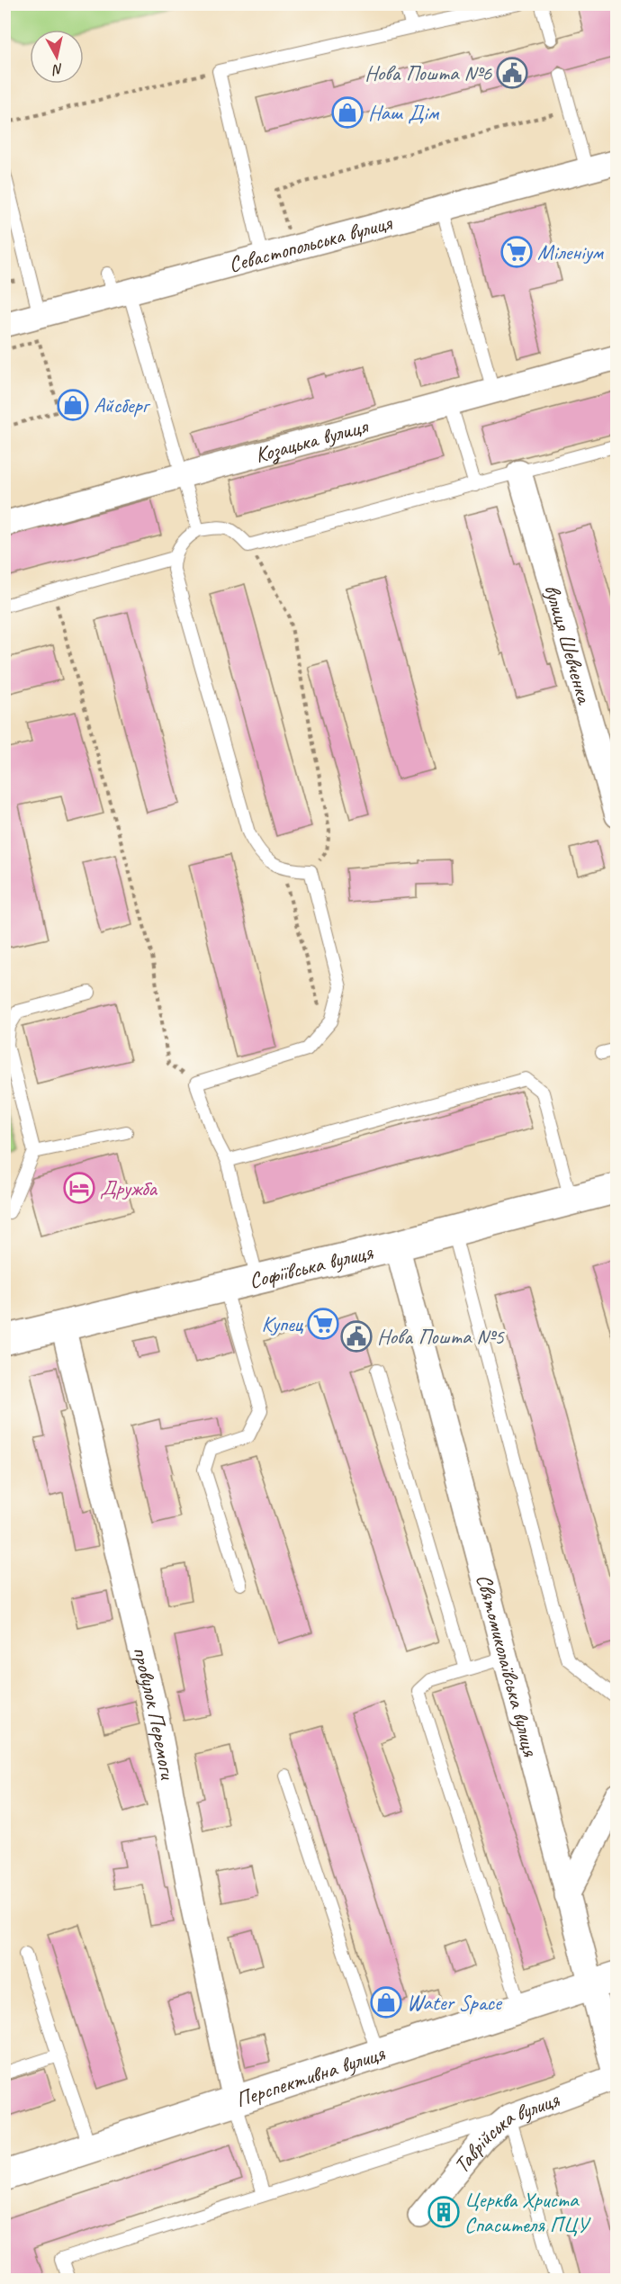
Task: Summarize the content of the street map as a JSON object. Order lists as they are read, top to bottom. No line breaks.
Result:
{"streets":{"street":["Севастопольська вулиця","Козацька вулиця","вулиця Шевченка","Софіївська вулиця","Святомиколаївська вулиця","провулок Перемоги","Перспективна вулиця","Таврійська вулиця"]},"crossings":[["Софіївська вулиця","Святомиколаївська вулиця"],["Софіївська вулиця","провулок Перемоги"],["Святомиколаївська вулиця","Перспективна вулиця"],["Святомиколаївська вулиця","Таврійська вулиця"],["провулок Перемоги","Перспективна вулиця"]],"places":{"public building":["Нова Пошта №6","Нова Пошта №5"],"shop":["Наш Дім","Айсберг","Water Space"],"supermarket":["Міленіум","Купец"],"hotel":["Дружба"],"building":["Церква Христа Спасителя ПЦУ"]},"north":"bottom"}
